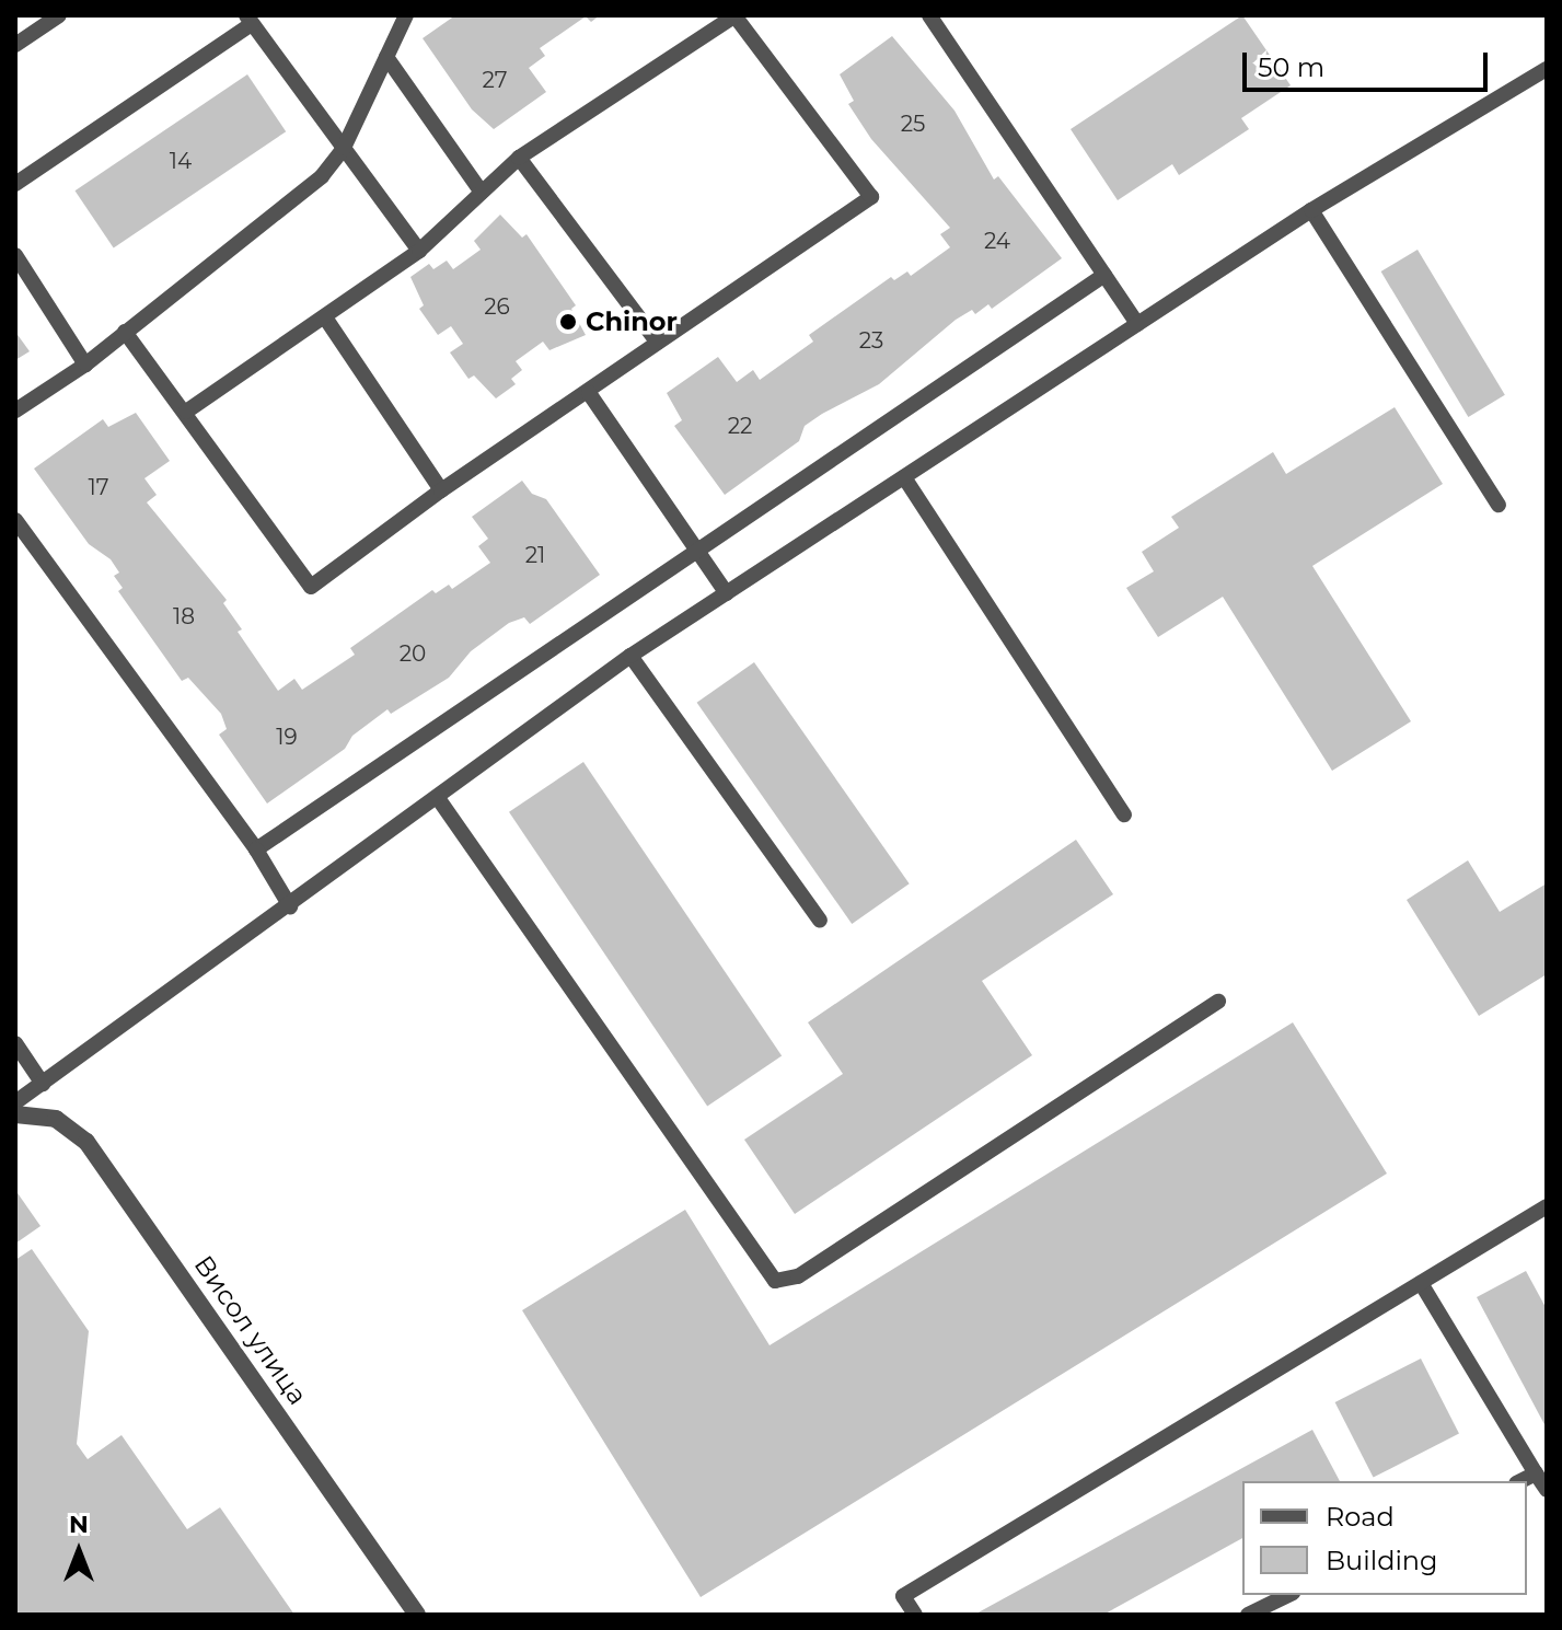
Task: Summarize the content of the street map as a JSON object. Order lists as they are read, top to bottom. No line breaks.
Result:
{"streets":{"street":["Висол улица"]},"places":["Chinor"],"house_numbers":["27","25","14","24","26","23","22","17","21","18","20","19"],"legend":["Road","Building"],"scale_bar":"50 m","north":"top"}
